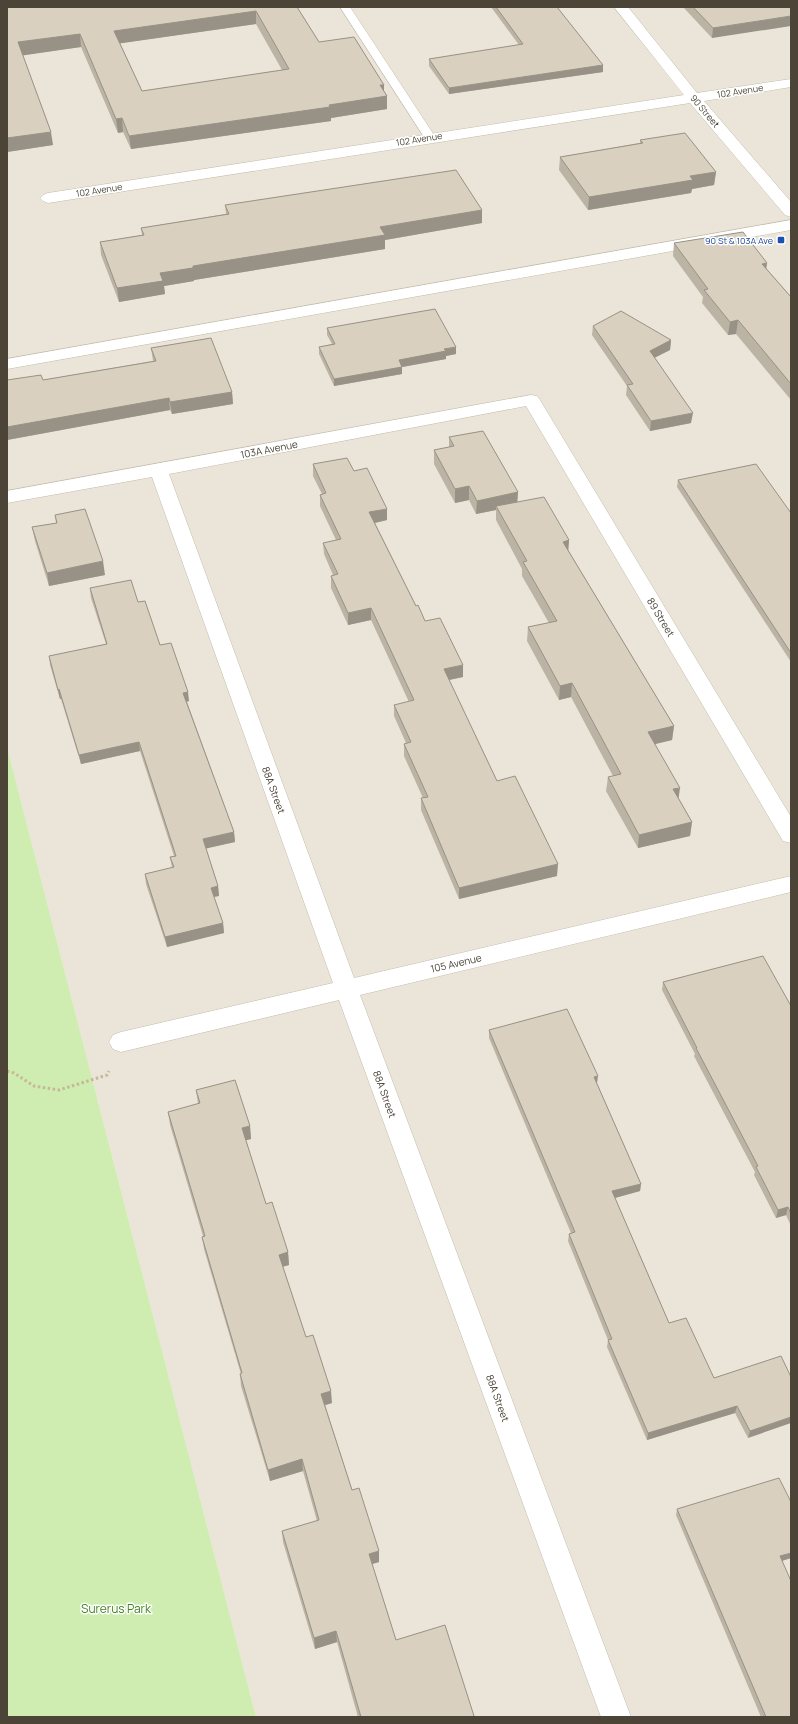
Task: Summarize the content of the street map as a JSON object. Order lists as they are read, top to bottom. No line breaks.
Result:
{"streets":{"street":["102 Avenue","90 Street","103A Avenue","89 Street","88A Street","105 Avenue"]},"crossings":[["102 Avenue","90 Street"],["103A Avenue","89 Street"],["103A Avenue","88A Street"],["88A Street","105 Avenue"]],"parks":["Surerus Park"],"places":{"transit":["90 St & 103A Ave"]}}
